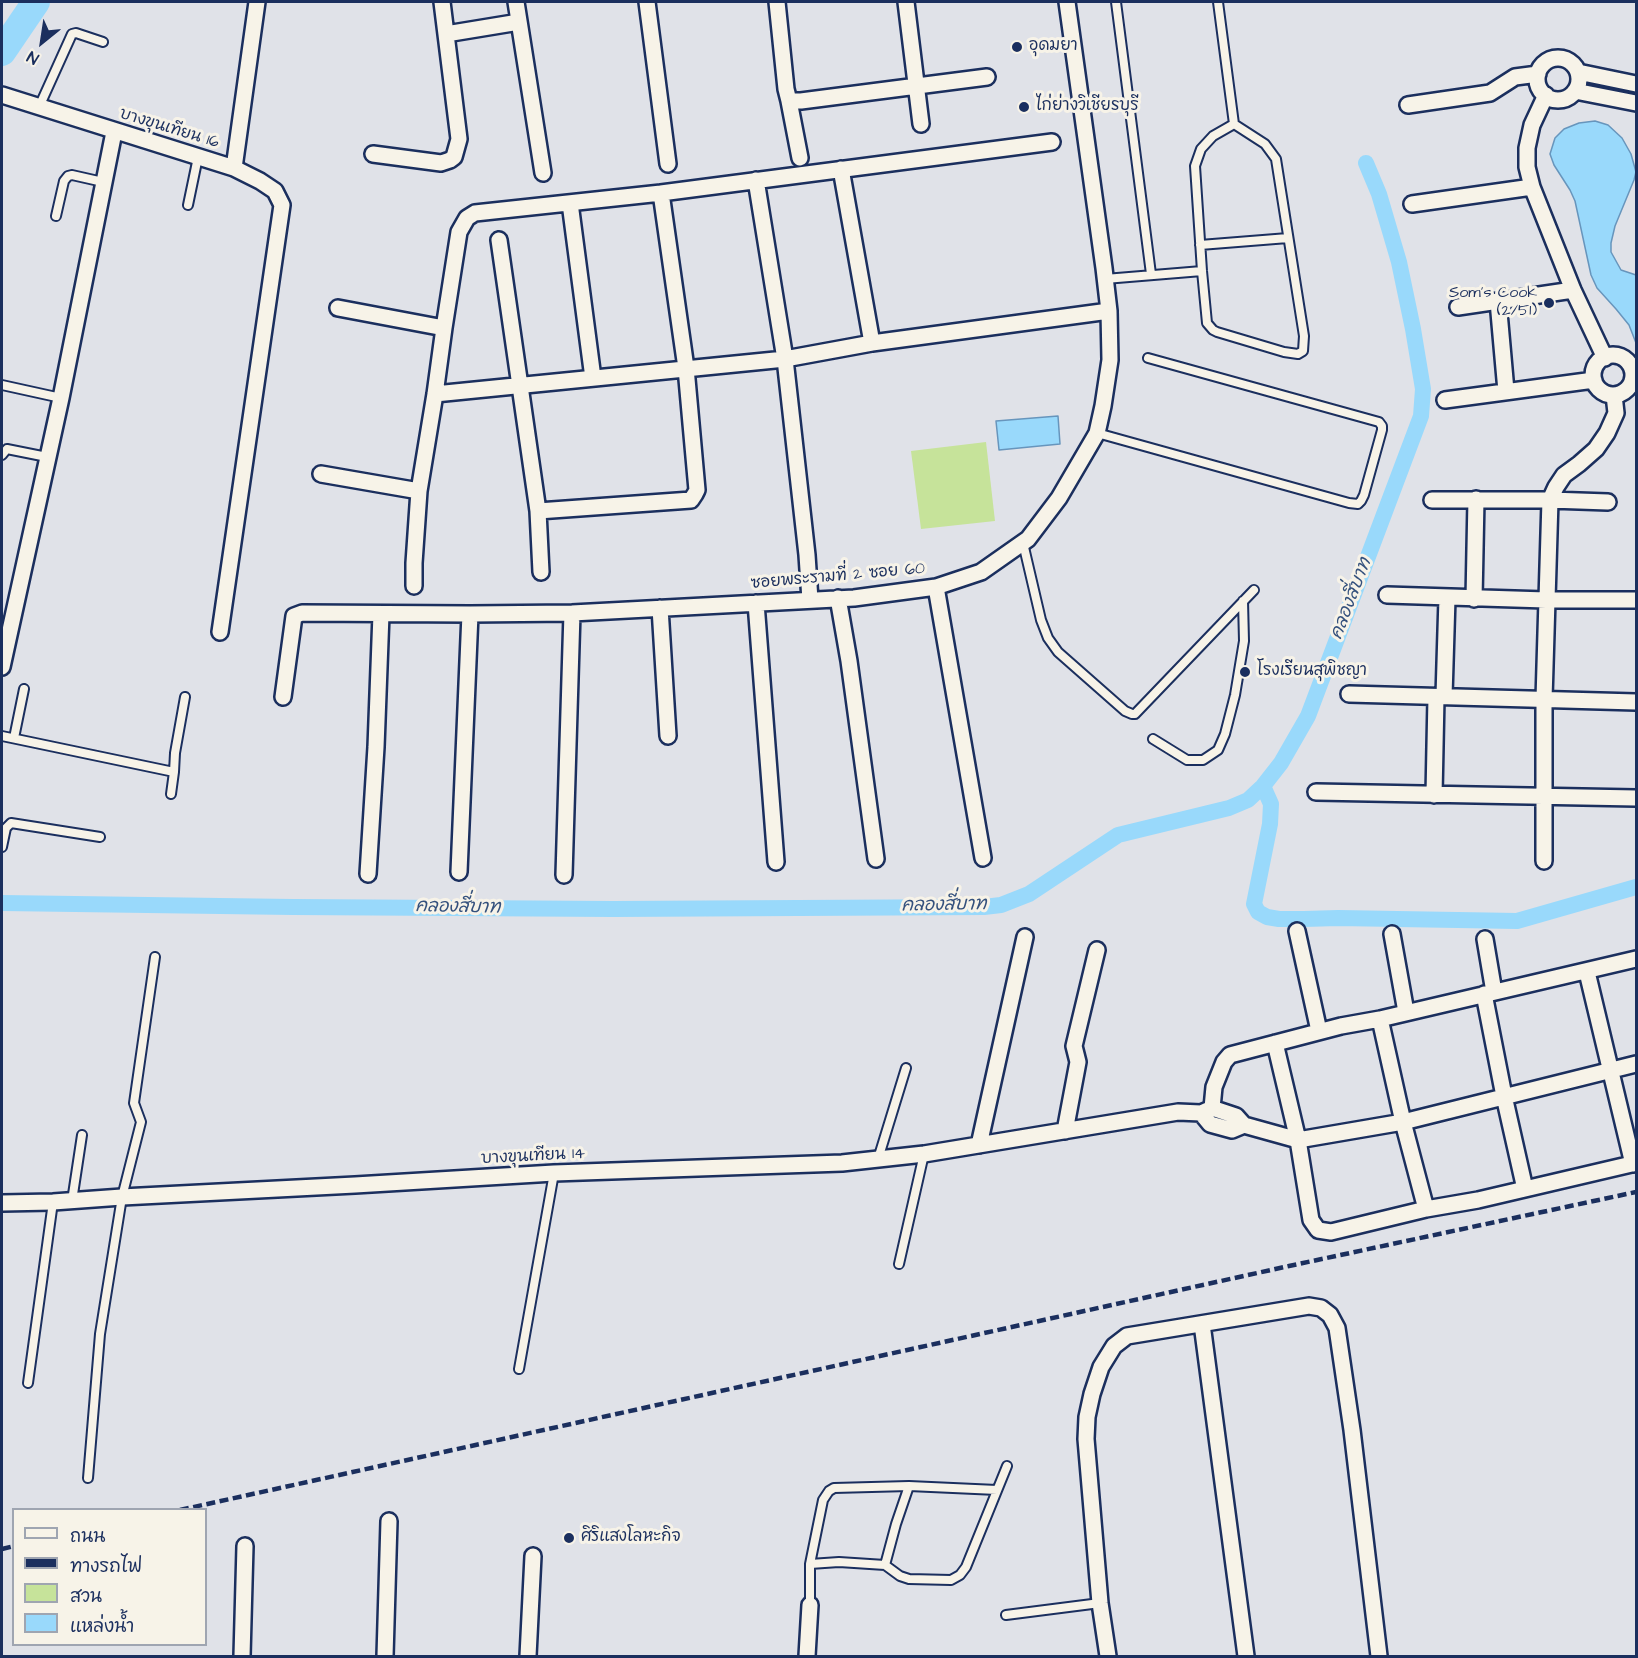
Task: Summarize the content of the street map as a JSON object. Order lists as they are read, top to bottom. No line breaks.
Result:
{"streets":{"street":["บางขุนเทียน 16","ซอยพระรามที่ 2 ซอย 60","บางขุนเทียน 14"]},"water":["คลองสี่บาท"],"places":["อุดมยา","ไก่ย่างวิเชียรบุรี","Som's Cook (2/51)","โรงเรียนสุพิชญา","ศิริแสงโลหะกิจ"],"legend":["ถนน","ทางรถไฟ","สวน","แหล่งน้ำ"],"north":"bottom left"}
